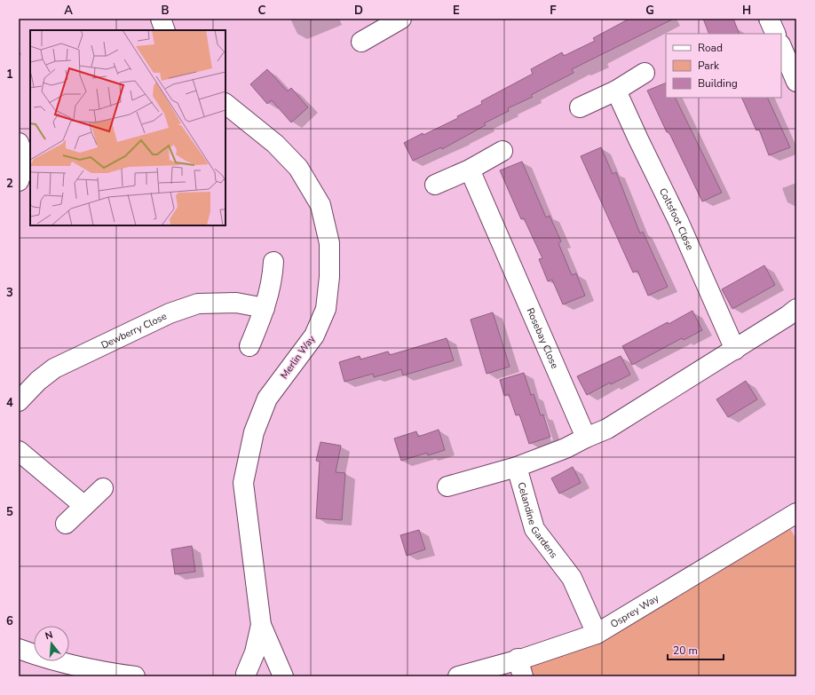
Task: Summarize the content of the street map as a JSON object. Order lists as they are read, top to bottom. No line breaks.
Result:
{"streets":{"street":["Coltsfoot Close","Dewberry Close","Rosebay Close","Merlin Way","Celandine Gardens","Osprey Way"]},"crossings":[["Celandine Gardens","Osprey Way"]],"legend":["Road","Park","Building"],"scale_bar":"20 m","north":"top","grid":{"columns":["A","B","C","D","E","F","G","H"],"rows":["1","2","3","4","5","6"]}}
